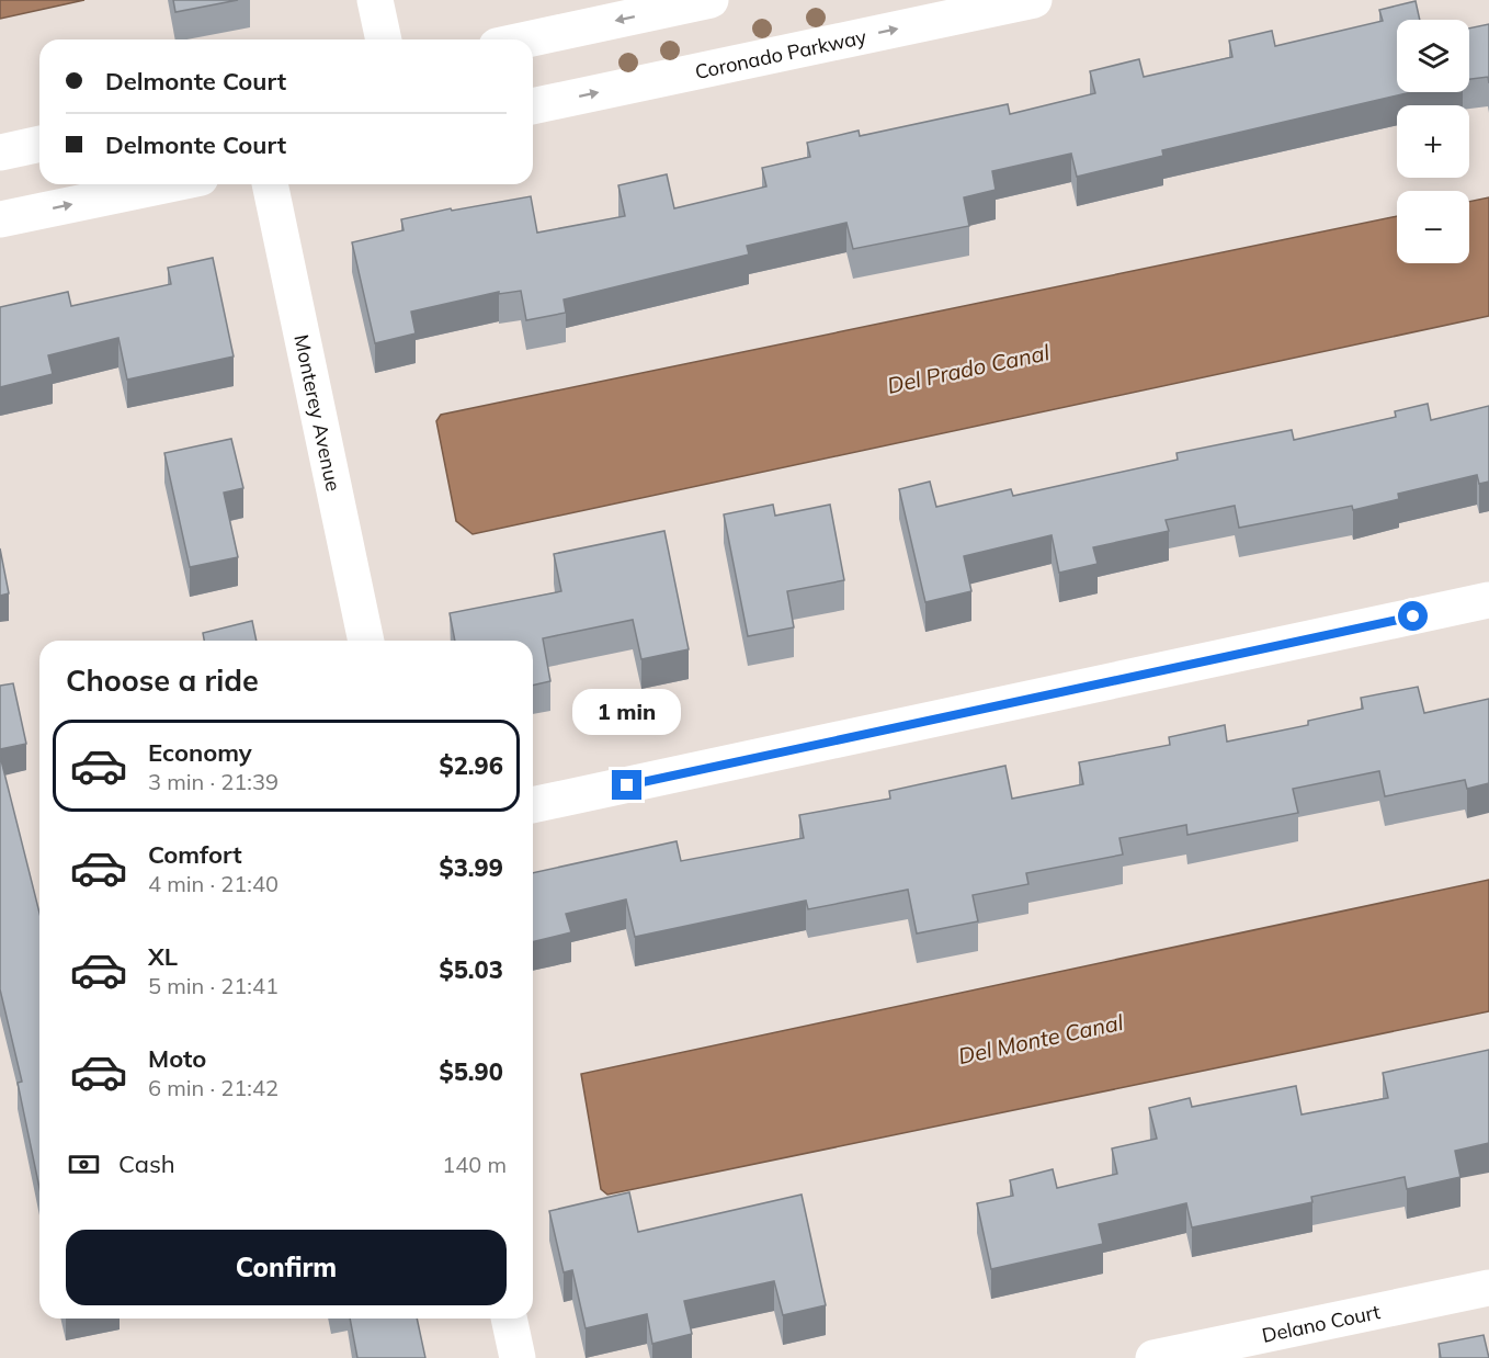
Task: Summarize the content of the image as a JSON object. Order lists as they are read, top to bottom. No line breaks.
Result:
{"streets":{"street":["Coronado Parkway","Monterey Avenue","Delano Court"]},"water":["Del Prado Canal","Del Monte Canal"],"page":{"map_buttons":["+","−"],"banner":["Delmonte Court","Delmonte Court"],"heading":"Choose a ride","bubble":"1 min","list":[{"name":"Economy","note":"3 min · 21:39","value":"$2.96"},{"name":"Comfort","note":"4 min · 21:40","value":"$3.99"},{"name":"XL","note":"5 min · 21:41","value":"$5.03"},{"name":"Moto","note":"6 min · 21:42","value":"$5.90"}],"pay":["Cash","140 m"],"buttons":"Confirm"}}
